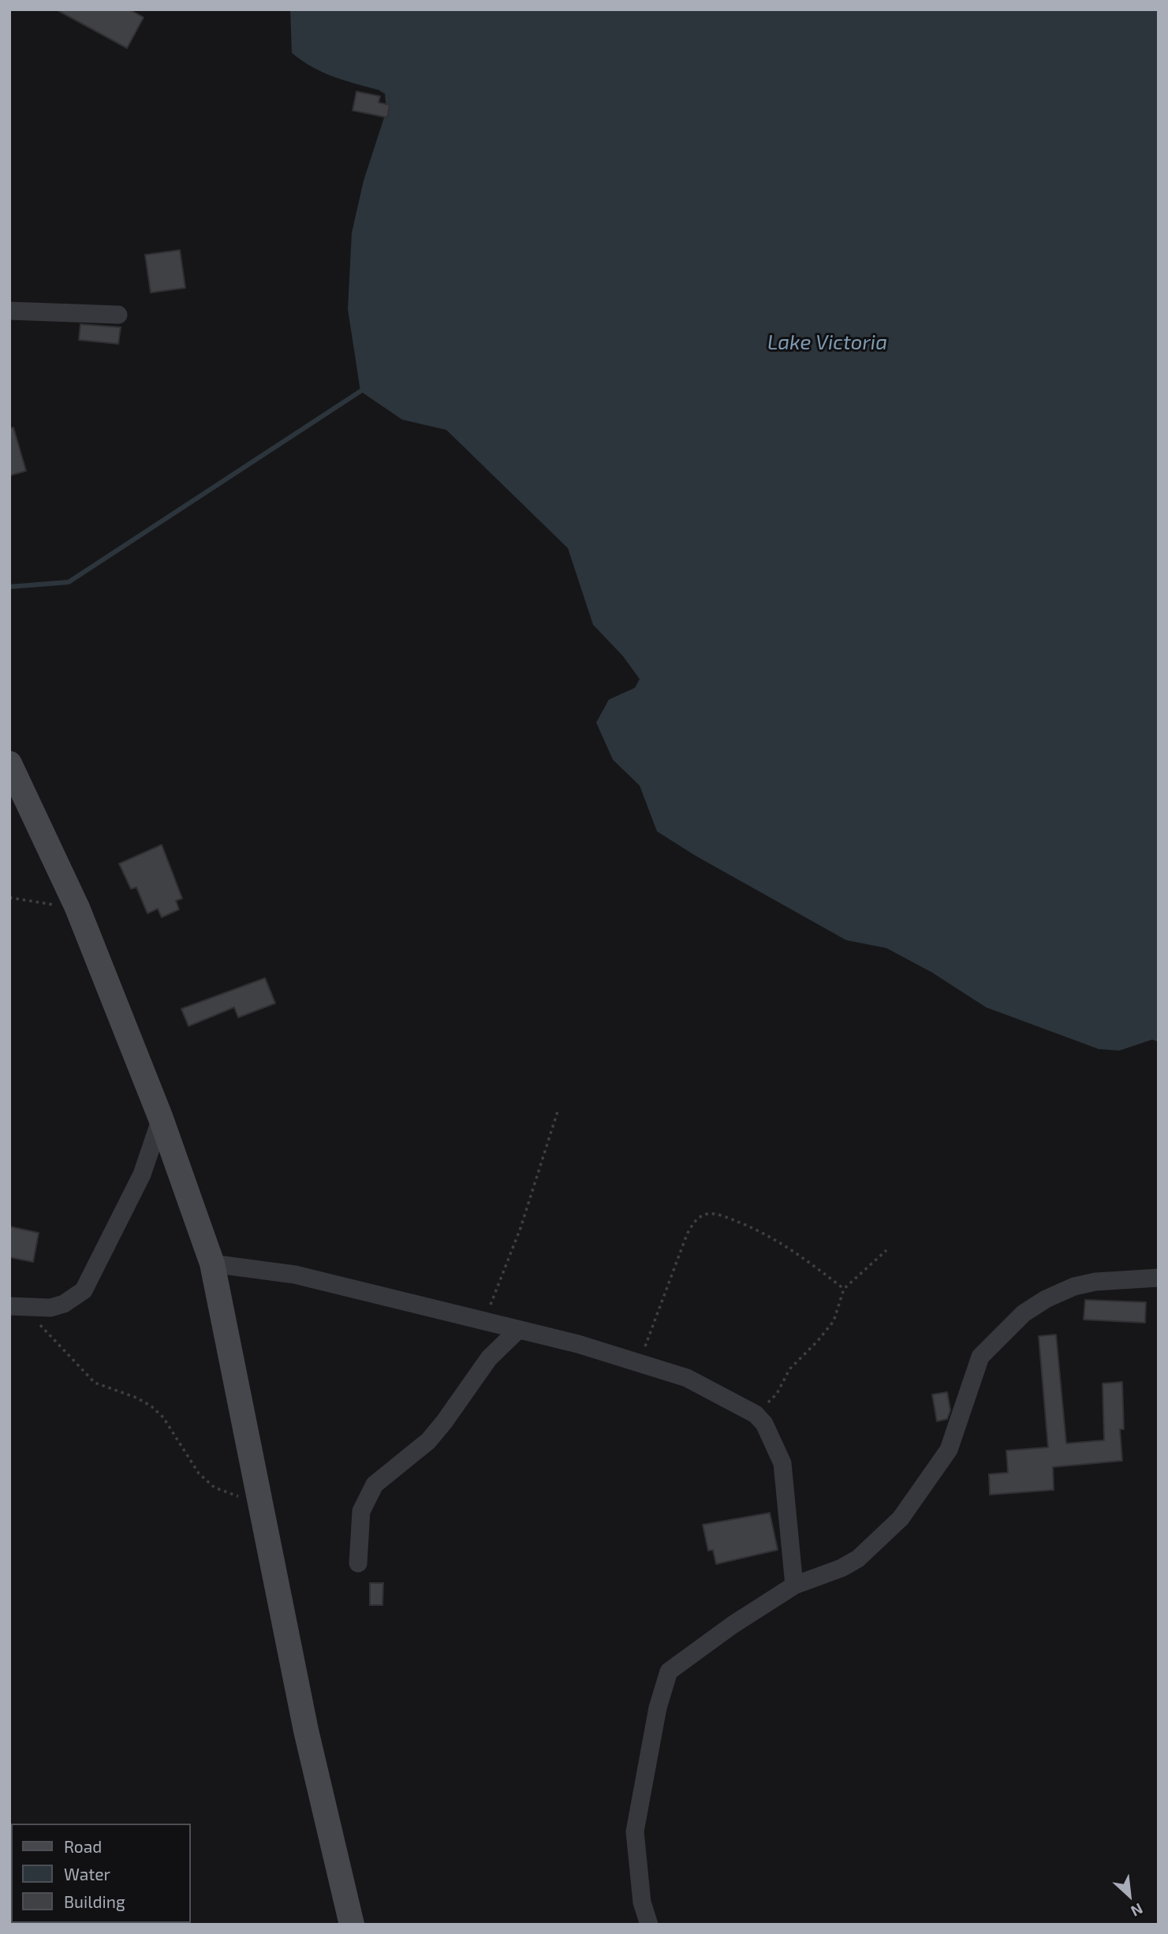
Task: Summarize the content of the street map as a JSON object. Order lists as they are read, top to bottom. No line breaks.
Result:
{"water":["Lake Victoria"],"legend":["Road","Water","Building"],"north":"bottom right"}
